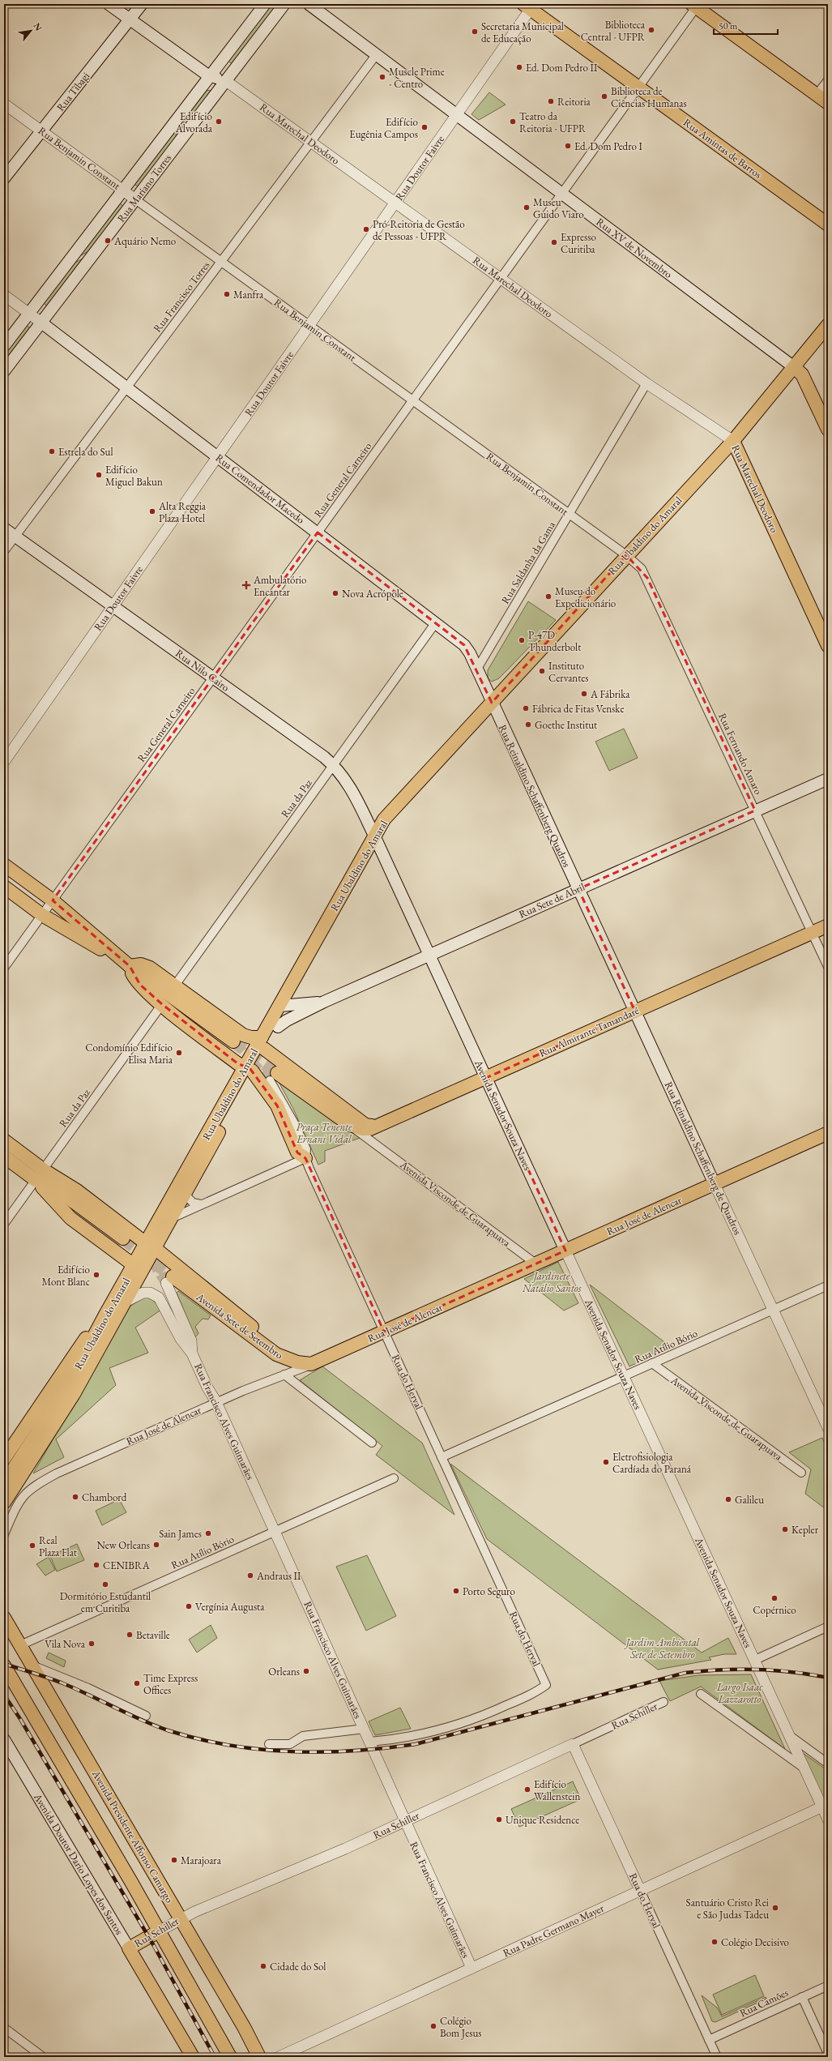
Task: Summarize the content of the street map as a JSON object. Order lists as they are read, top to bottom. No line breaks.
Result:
{"streets":{"main road":["Rua Tibagi","Rua Marechal Deodoro","Rua Amintas de Barros","Rua Mariano Torres","Rua XV de Novembro","Rua Comendador Macedo","Rua Ubaldino do Amaral","Rua Nilo Cairo","Rua Reinaldino Schaffenberg Quadros","Rua Sete de Abril","Rua Almirante Tamandaré","Avenida Senador Souza Naves","Rua Reinaldino Schaffenberg de Quadros","Avenida Visconde de Guarapuava","Rua José de Alencar","Avenida Sete de Setembro","Rua Schiller","Avenida Presidente Affonso Camargo","Avenida Doutor Dario Lopes dos Santos"],"street":["Rua Benjamin Constant","Rua Doutor Faivre","Rua Francisco Torres","Rua General Carneiro","Rua Saldanha da Gama","Rua Fernando Amaro","Rua da Paz","Rua Atílio Bório","Rua do Herval","Rua Francisco Alves Guimarães","Rua Padre Germano Mayer","Rua Camões"]},"crossings":[["Rua Tibagi","Rua Marechal Deodoro"],["Rua Tibagi","Rua Benjamin Constant"],["Rua Marechal Deodoro","Rua Doutor Faivre"],["Rua Marechal Deodoro","Rua Mariano Torres"],["Rua Marechal Deodoro","Rua Francisco Torres"],["Rua Marechal Deodoro","Rua General Carneiro"],["Rua Marechal Deodoro","Rua Ubaldino do Amaral"],["Rua Marechal Deodoro","Rua Saldanha da Gama"],["Rua Amintas de Barros","Rua Doutor Faivre"],["Rua Amintas de Barros","Rua General Carneiro"],["Rua Benjamin Constant","Rua Doutor Faivre"],["Rua Benjamin Constant","Rua Mariano Torres"],["Rua Benjamin Constant","Rua Francisco Torres"],["Rua Benjamin Constant","Rua General Carneiro"],["Rua Benjamin Constant","Rua Ubaldino do Amaral"],["Rua Benjamin Constant","Rua Saldanha da Gama"],["Rua Benjamin Constant","Rua Fernando Amaro"],["Rua Doutor Faivre","Rua XV de Novembro"],["Rua Doutor Faivre","Rua Comendador Macedo"],["Rua Doutor Faivre","Rua Nilo Cairo"],["Rua Mariano Torres","Rua Comendador Macedo"],["Rua XV de Novembro","Rua Francisco Torres"],["Rua XV de Novembro","Rua General Carneiro"],["Rua XV de Novembro","Rua Ubaldino do Amaral"],["Rua Francisco Torres","Rua Comendador Macedo"],["Rua Francisco Torres","Rua Nilo Cairo"],["Rua General Carneiro","Rua Comendador Macedo"],["Rua General Carneiro","Rua Nilo Cairo"],["Rua Comendador Macedo","Rua Ubaldino do Amaral"],["Rua Comendador Macedo","Rua Saldanha da Gama"],["Rua Comendador Macedo","Rua Reinaldino Schaffenberg Quadros"],["Rua Comendador Macedo","Rua da Paz"],["Rua Ubaldino do Amaral","Rua Nilo Cairo"],["Rua Ubaldino do Amaral","Rua Fernando Amaro"],["Rua Ubaldino do Amaral","Rua Reinaldino Schaffenberg Quadros"],["Rua Ubaldino do Amaral","Rua Sete de Abril"],["Rua Ubaldino do Amaral","Avenida Senador Souza Naves"],["Rua Ubaldino do Amaral","Rua Francisco Alves Guimarães"],["Rua Nilo Cairo","Rua da Paz"],["Rua Nilo Cairo","Avenida Senador Souza Naves"],["Rua Fernando Amaro","Rua Sete de Abril"],["Rua Fernando Amaro","Rua Almirante Tamandaré"],["Rua Reinaldino Schaffenberg Quadros","Rua Sete de Abril"],["Rua Reinaldino Schaffenberg Quadros","Rua Reinaldino Schaffenberg de Quadros"],["Rua Sete de Abril","Avenida Senador Souza Naves"],["Rua Sete de Abril","Rua Reinaldino Schaffenberg de Quadros"],["Rua Almirante Tamandaré","Avenida Senador Souza Naves"],["Rua Almirante Tamandaré","Rua Reinaldino Schaffenberg de Quadros"],["Avenida Senador Souza Naves","Rua José de Alencar"],["Avenida Senador Souza Naves","Rua Atílio Bório"],["Avenida Senador Souza Naves","Rua Padre Germano Mayer"],["Rua Reinaldino Schaffenberg de Quadros","Rua José de Alencar"],["Rua Reinaldino Schaffenberg de Quadros","Rua Atílio Bório"],["Avenida Visconde de Guarapuava","Rua José de Alencar"],["Avenida Visconde de Guarapuava","Rua Atílio Bório"],["Avenida Visconde de Guarapuava","Rua do Herval"],["Rua José de Alencar","Avenida Sete de Setembro"],["Rua José de Alencar","Rua do Herval"],["Rua José de Alencar","Rua Francisco Alves Guimarães"],["Avenida Sete de Setembro","Rua Francisco Alves Guimarães"],["Rua Atílio Bório","Rua do Herval"],["Rua Atílio Bório","Rua Francisco Alves Guimarães"],["Rua Atílio Bório","Avenida Presidente Affonso Camargo"],["Rua do Herval","Rua Francisco Alves Guimarães"],["Rua do Herval","Rua Schiller"],["Rua do Herval","Rua Padre Germano Mayer"],["Rua do Herval","Rua Camões"],["Rua Francisco Alves Guimarães","Rua Schiller"],["Rua Francisco Alves Guimarães","Rua Padre Germano Mayer"],["Rua Schiller","Avenida Presidente Affonso Camargo"],["Rua Schiller","Avenida Doutor Dario Lopes dos Santos"]],"parks":["Praça Tenente Ernani Vidal","Jardinete Natálio Santos","Jardim Ambiental Sete de Setembro","Largo Isaac Lazzarotto"],"places":{"other":["Biblioteca Central - UFPR","Secretaria Municipal de Educação","Ed. Dom Pedro II","Muscle Prime - Centro","Biblioteca de Ciências Humanas","Reitoria","Edifício Alvorada","Teatro da Reitoria - UFPR","Edifício Eugênia Campos","Ed. Dom Pedro I","Museu Guido Viaro","Pró-Reitoria de Gestão de Pessoas - UFPR","Aquário Nemo","Expresso Curitiba","Manfra","Estrela do Sul","Edifício Miguel Bakun","Alta Reggia Plaza Hotel","Nova Acrópole","Museu do Expedicionário","P-47D Thunderbolt","Instituto Cervantes","A Fábrika","Fábrica de Fitas Venske","Goethe Institut","Condomínio Edifício Elisa Maria","Edifício Mont Blanc","Eletrofisiologia Cardíada do Paraná","Chambord","Galileu","Kepler","Sain James","New Orleans","Real Plaza Flat","CENIBRA","Andraus II","Dormitório Estudantil em Curitiba","Porto Seguro","Copérnico","Vergínia Augusta","Betaville","Vila Nova","Orleans","Time Express Offices","Edifício Wallenstein","Unique Residence","Marajoara","Santuário Cristo Rei e São Judas Tadeu","Colégio Decisivo","Cidade do Sol","Colégio Bom Jesus"],"health":["Ambulatório Encantar"]},"scale_bar":"50 m","north":"top right"}
